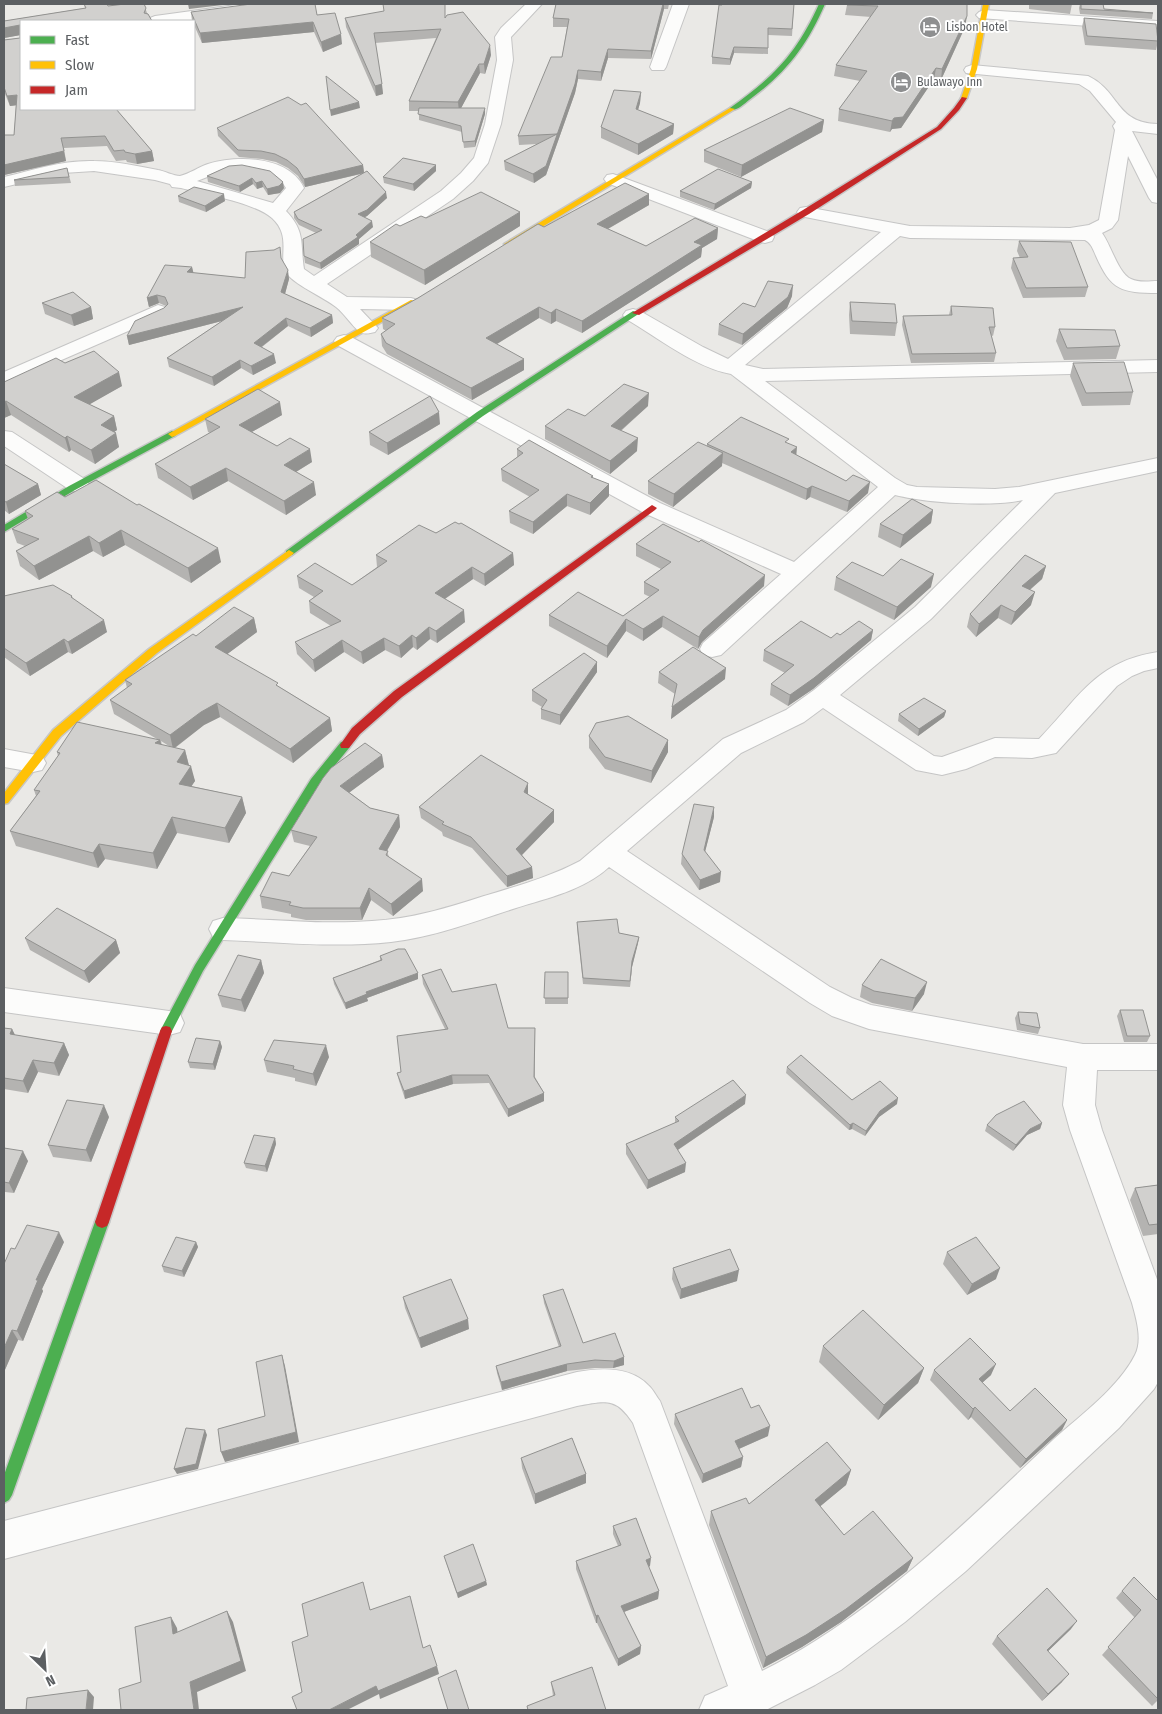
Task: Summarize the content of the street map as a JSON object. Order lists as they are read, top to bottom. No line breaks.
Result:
{"places":{"hotel":["Lisbon Hotel","Bulawayo Inn"]},"legend":["Fast","Slow","Jam"],"north":"bottom right"}
